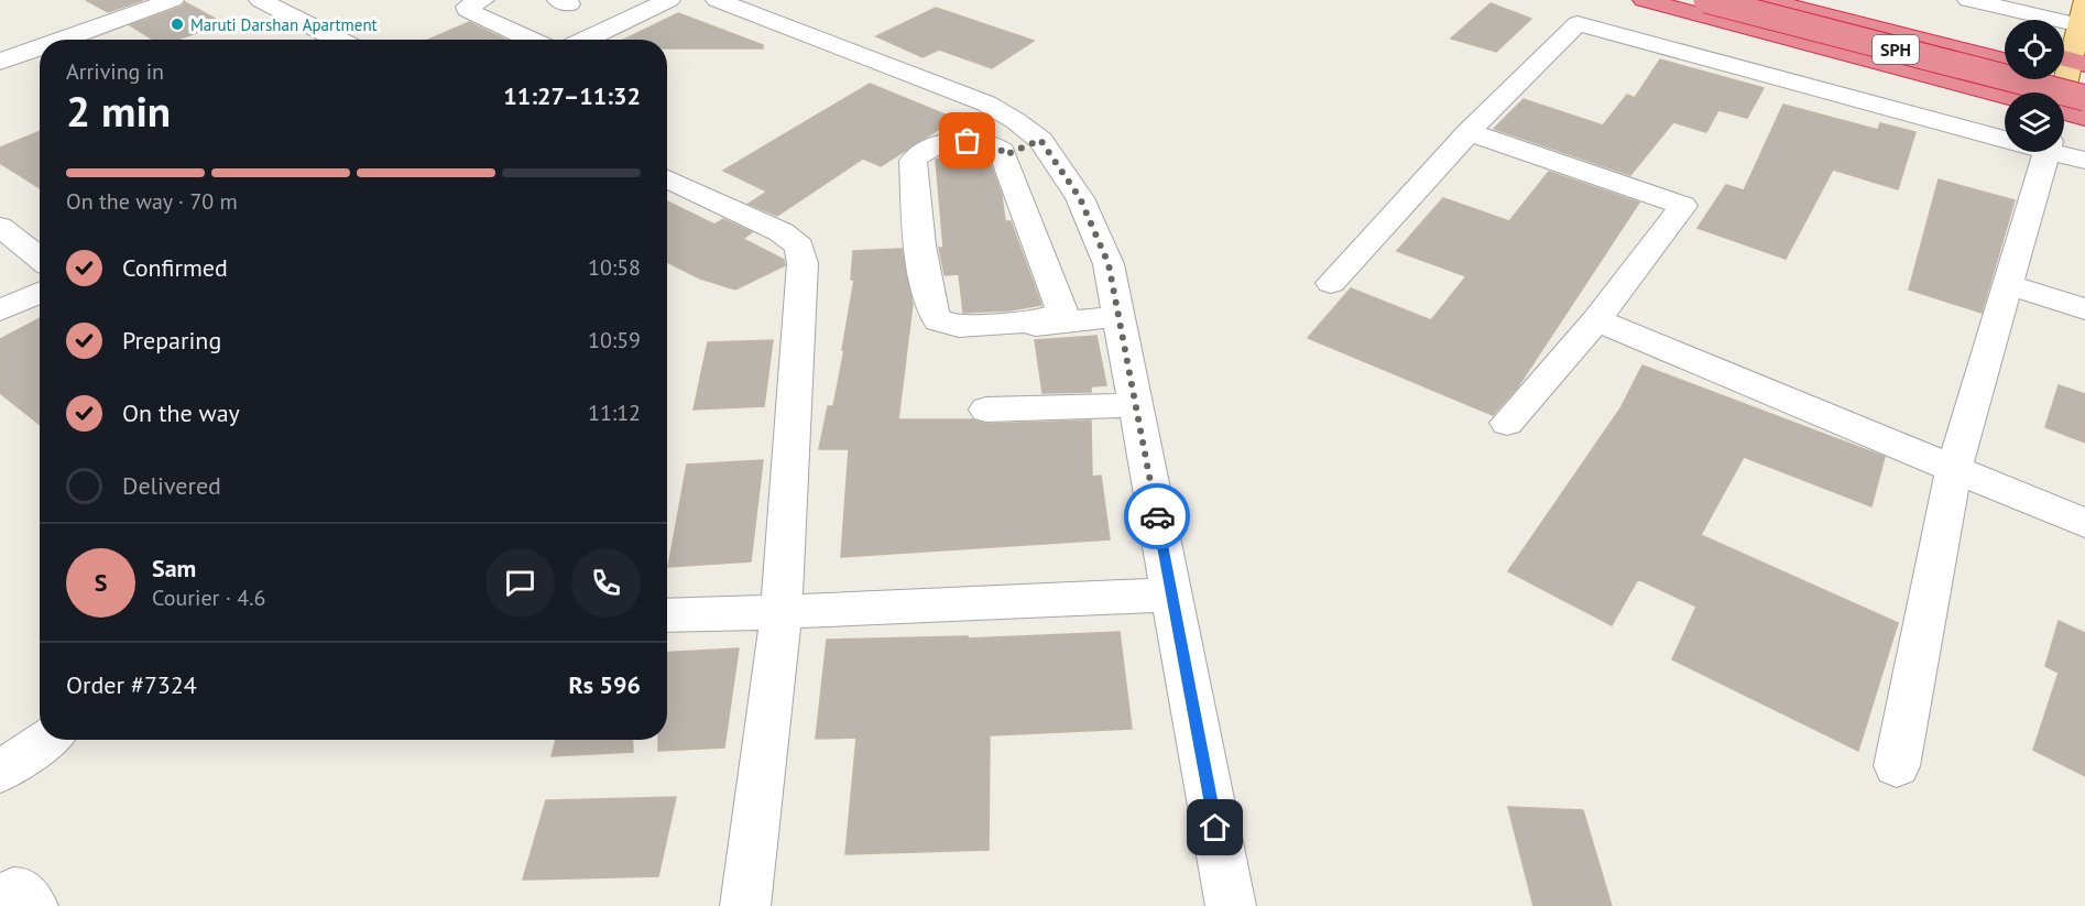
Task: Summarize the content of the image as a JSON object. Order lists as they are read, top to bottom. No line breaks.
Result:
{"streets":{"highway":["SPH"]},"places":["Maruti Darshan Apartment"],"page":{"heading":["2 min","Arriving in","11:27–11:32"],"panel":["Sam","Courier · 4.6","Order #7324","Rs 596"],"bar":"On the way · 70 m","list":[["Confirmed","10:58"],["Preparing","10:59"],["On the way","11:12"],"Delivered"],"round":"S"}}
